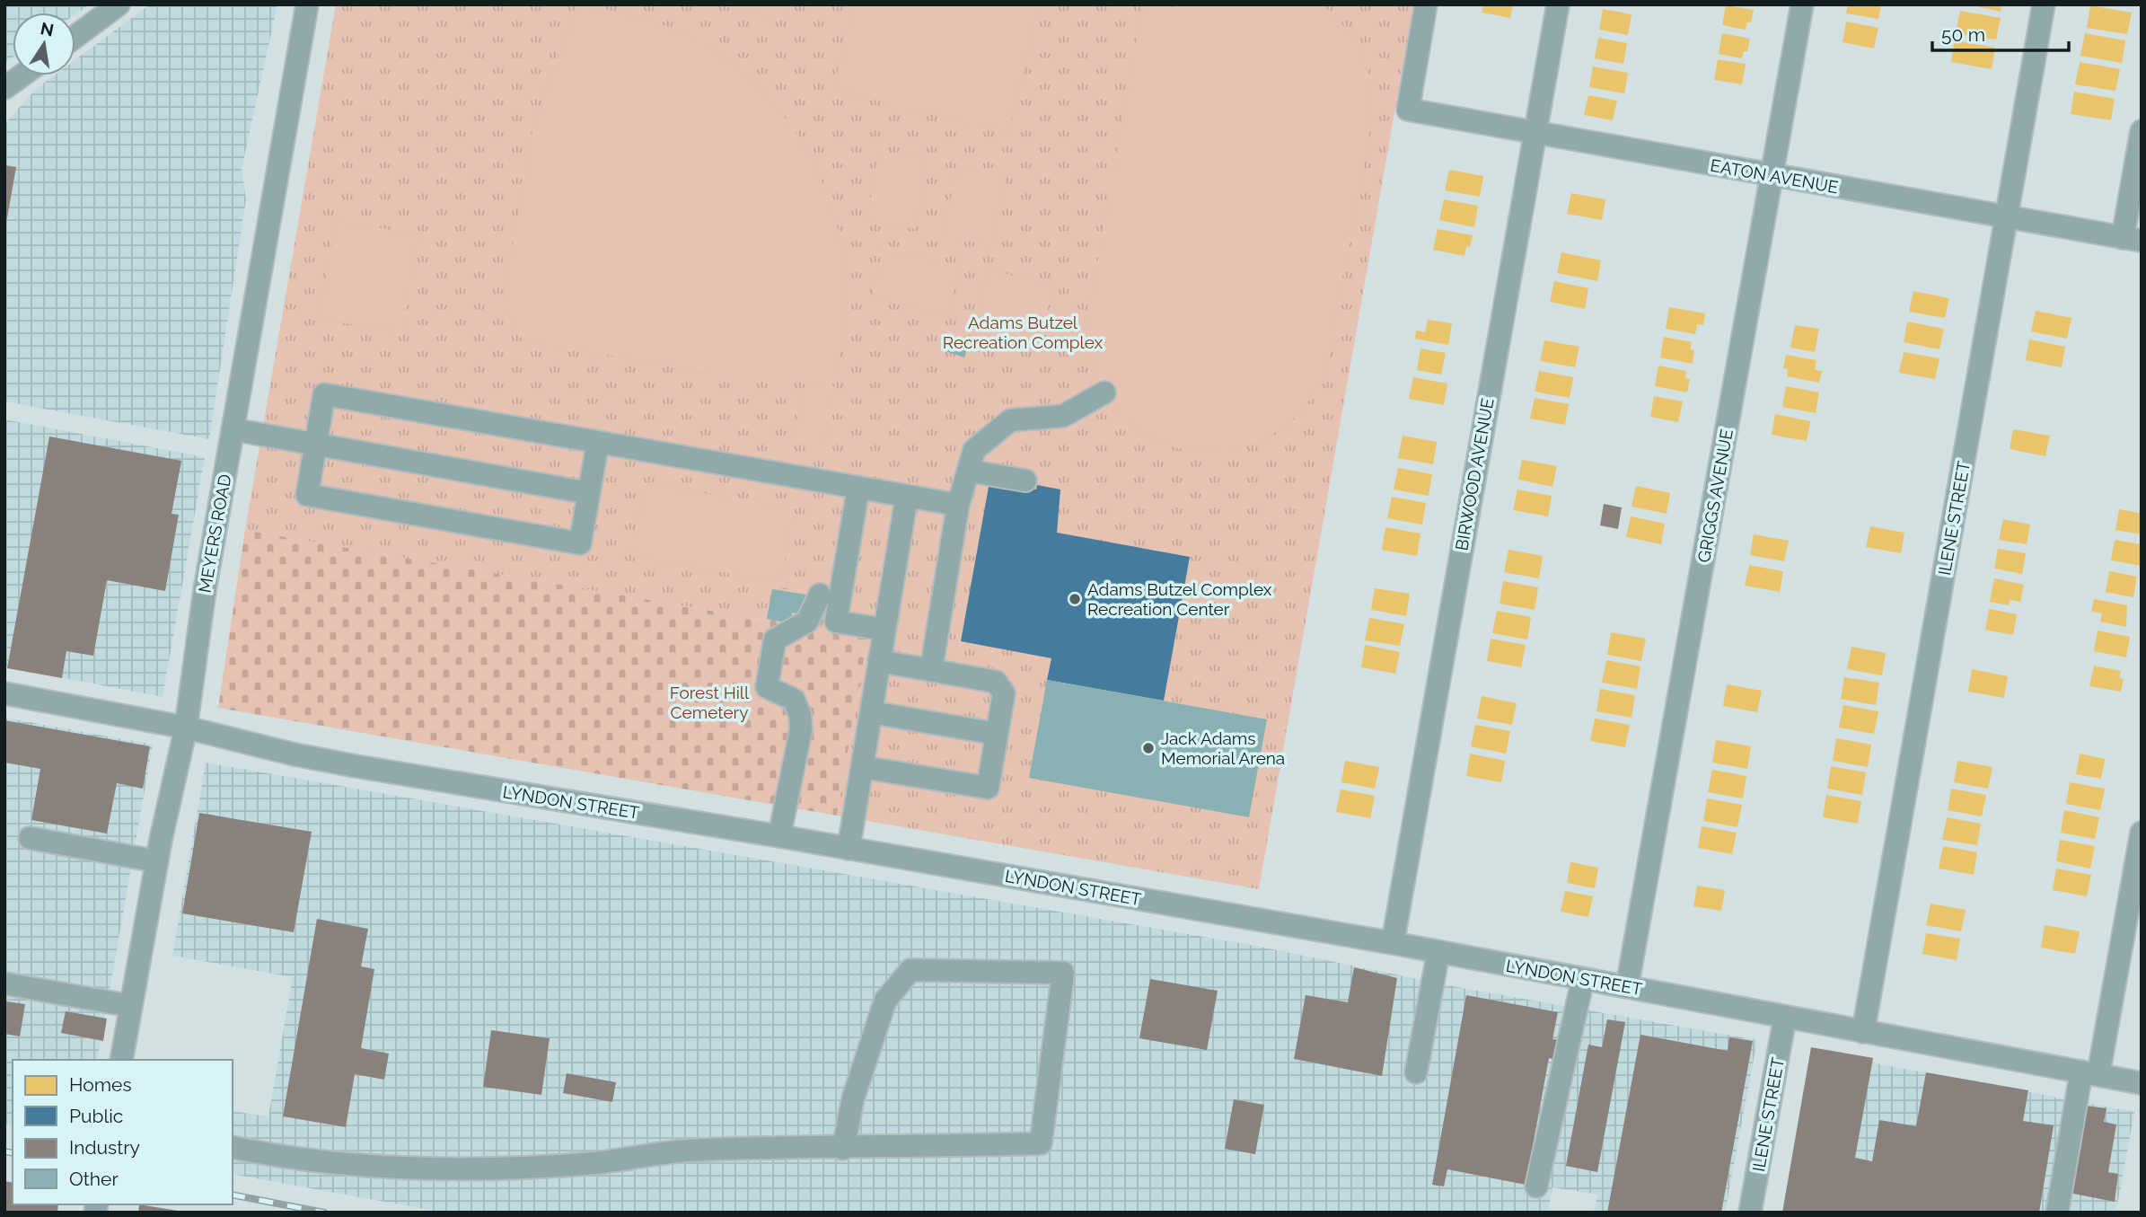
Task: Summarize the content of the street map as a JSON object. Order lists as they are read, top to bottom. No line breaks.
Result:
{"streets":{"street":["EATON AVENUE","BIRWOOD AVENUE","GRIGGS AVENUE","ILENE STREET","MEYERS ROAD","LYNDON STREET"]},"crossings":[["EATON AVENUE","BIRWOOD AVENUE"],["EATON AVENUE","GRIGGS AVENUE"],["EATON AVENUE","ILENE STREET"],["BIRWOOD AVENUE","LYNDON STREET"],["GRIGGS AVENUE","LYNDON STREET"],["ILENE STREET","LYNDON STREET"],["MEYERS ROAD","LYNDON STREET"]],"parks":["Adams Butzel Recreation Complex","Forest Hill Cemetery"],"places":["Adams Butzel Complex Recreation Center","Jack Adams Memorial Arena"],"legend":["Homes","Public","Industry","Other"],"scale_bar":"50 m","north":"top"}
